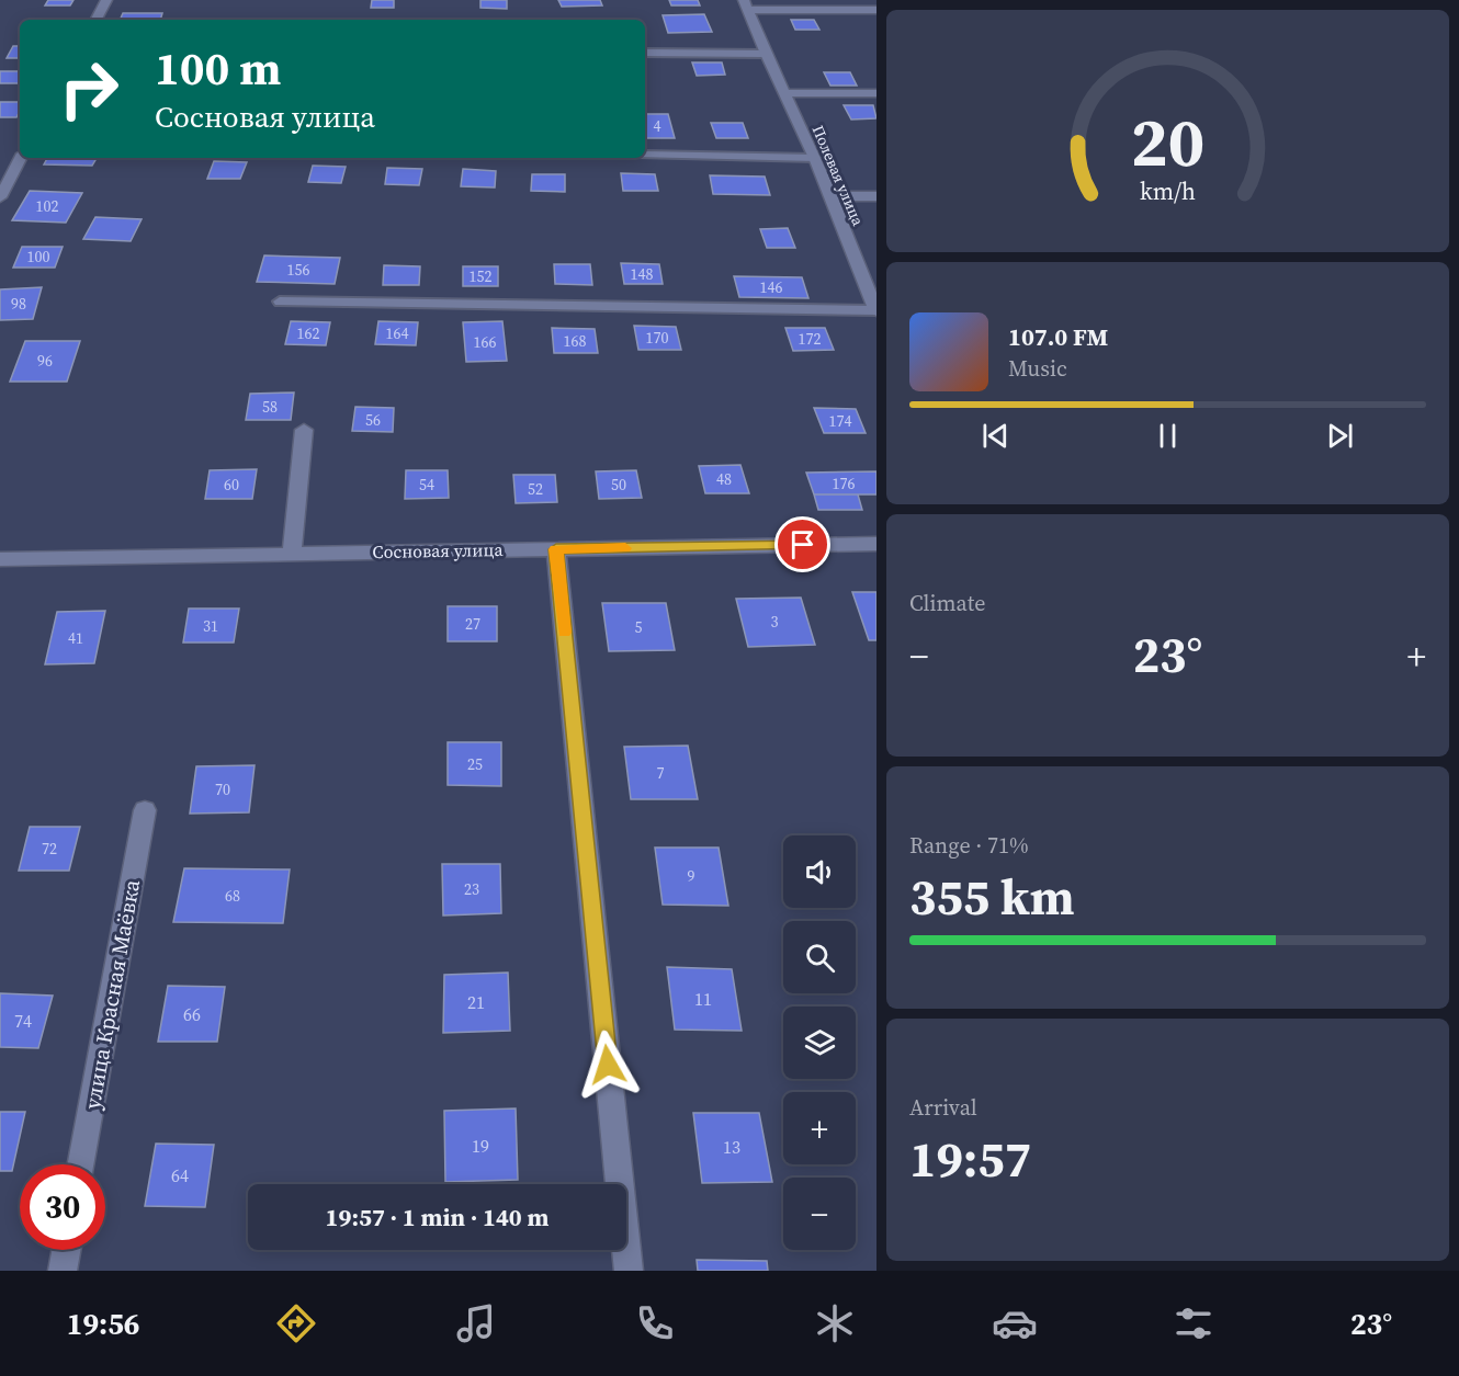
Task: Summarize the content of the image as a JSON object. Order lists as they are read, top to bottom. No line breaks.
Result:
{"streets":{"street":["Полевая улица","Сосновая улица","улица Красная Маёвка"]},"house_numbers":["4","102","100","156","148","152","146","98","162","164","170","172","168","166","96","58","56","174","48","176","60","54","50","52","3","27","31","5","41","25","7","70","72","9","23","68","11","21","66","74","19","13","64"],"page":{"turn":["100 m","Сосновая улица"],"song":["107.0 FM","Music"],"tile":["Climate",["Range · 71%","355 km"],["Arrival","19:57"]],"heat":["−","23°","+"],"map_buttons":["+","−"],"limit":"30","trip":"19:57 · 1 min · 140 m","tabs":["19:56","23°"],"gauge":["20","km/h"]}}
